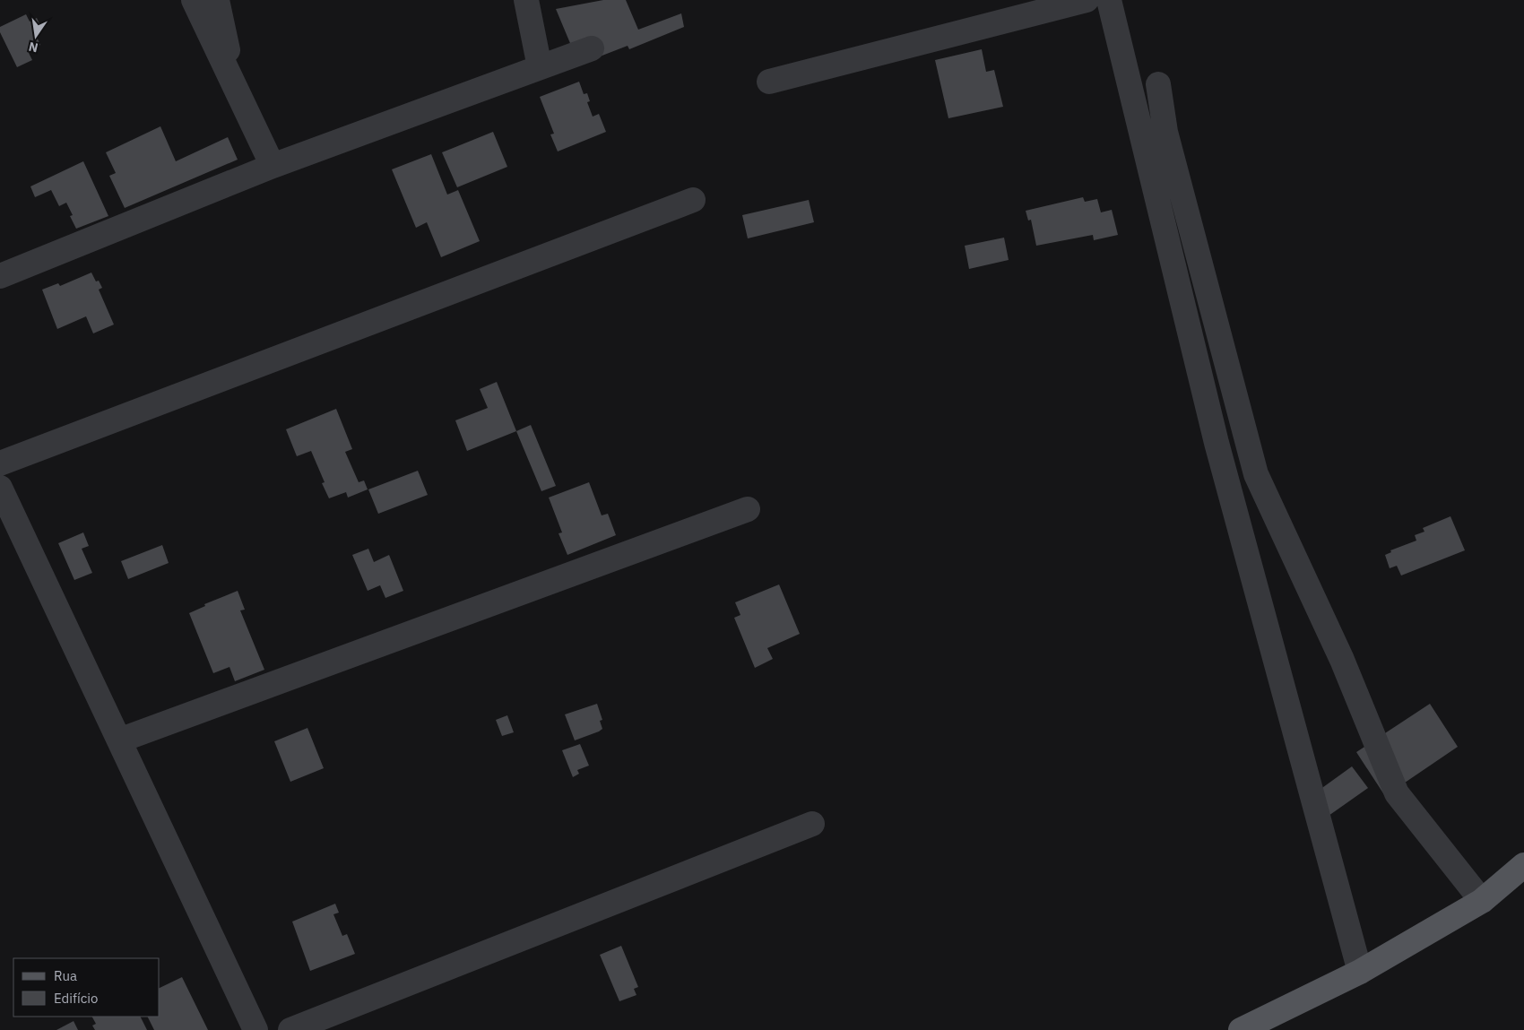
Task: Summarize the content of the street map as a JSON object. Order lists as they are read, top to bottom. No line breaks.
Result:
{"legend":["Rua","Edifício"],"north":"bottom"}
